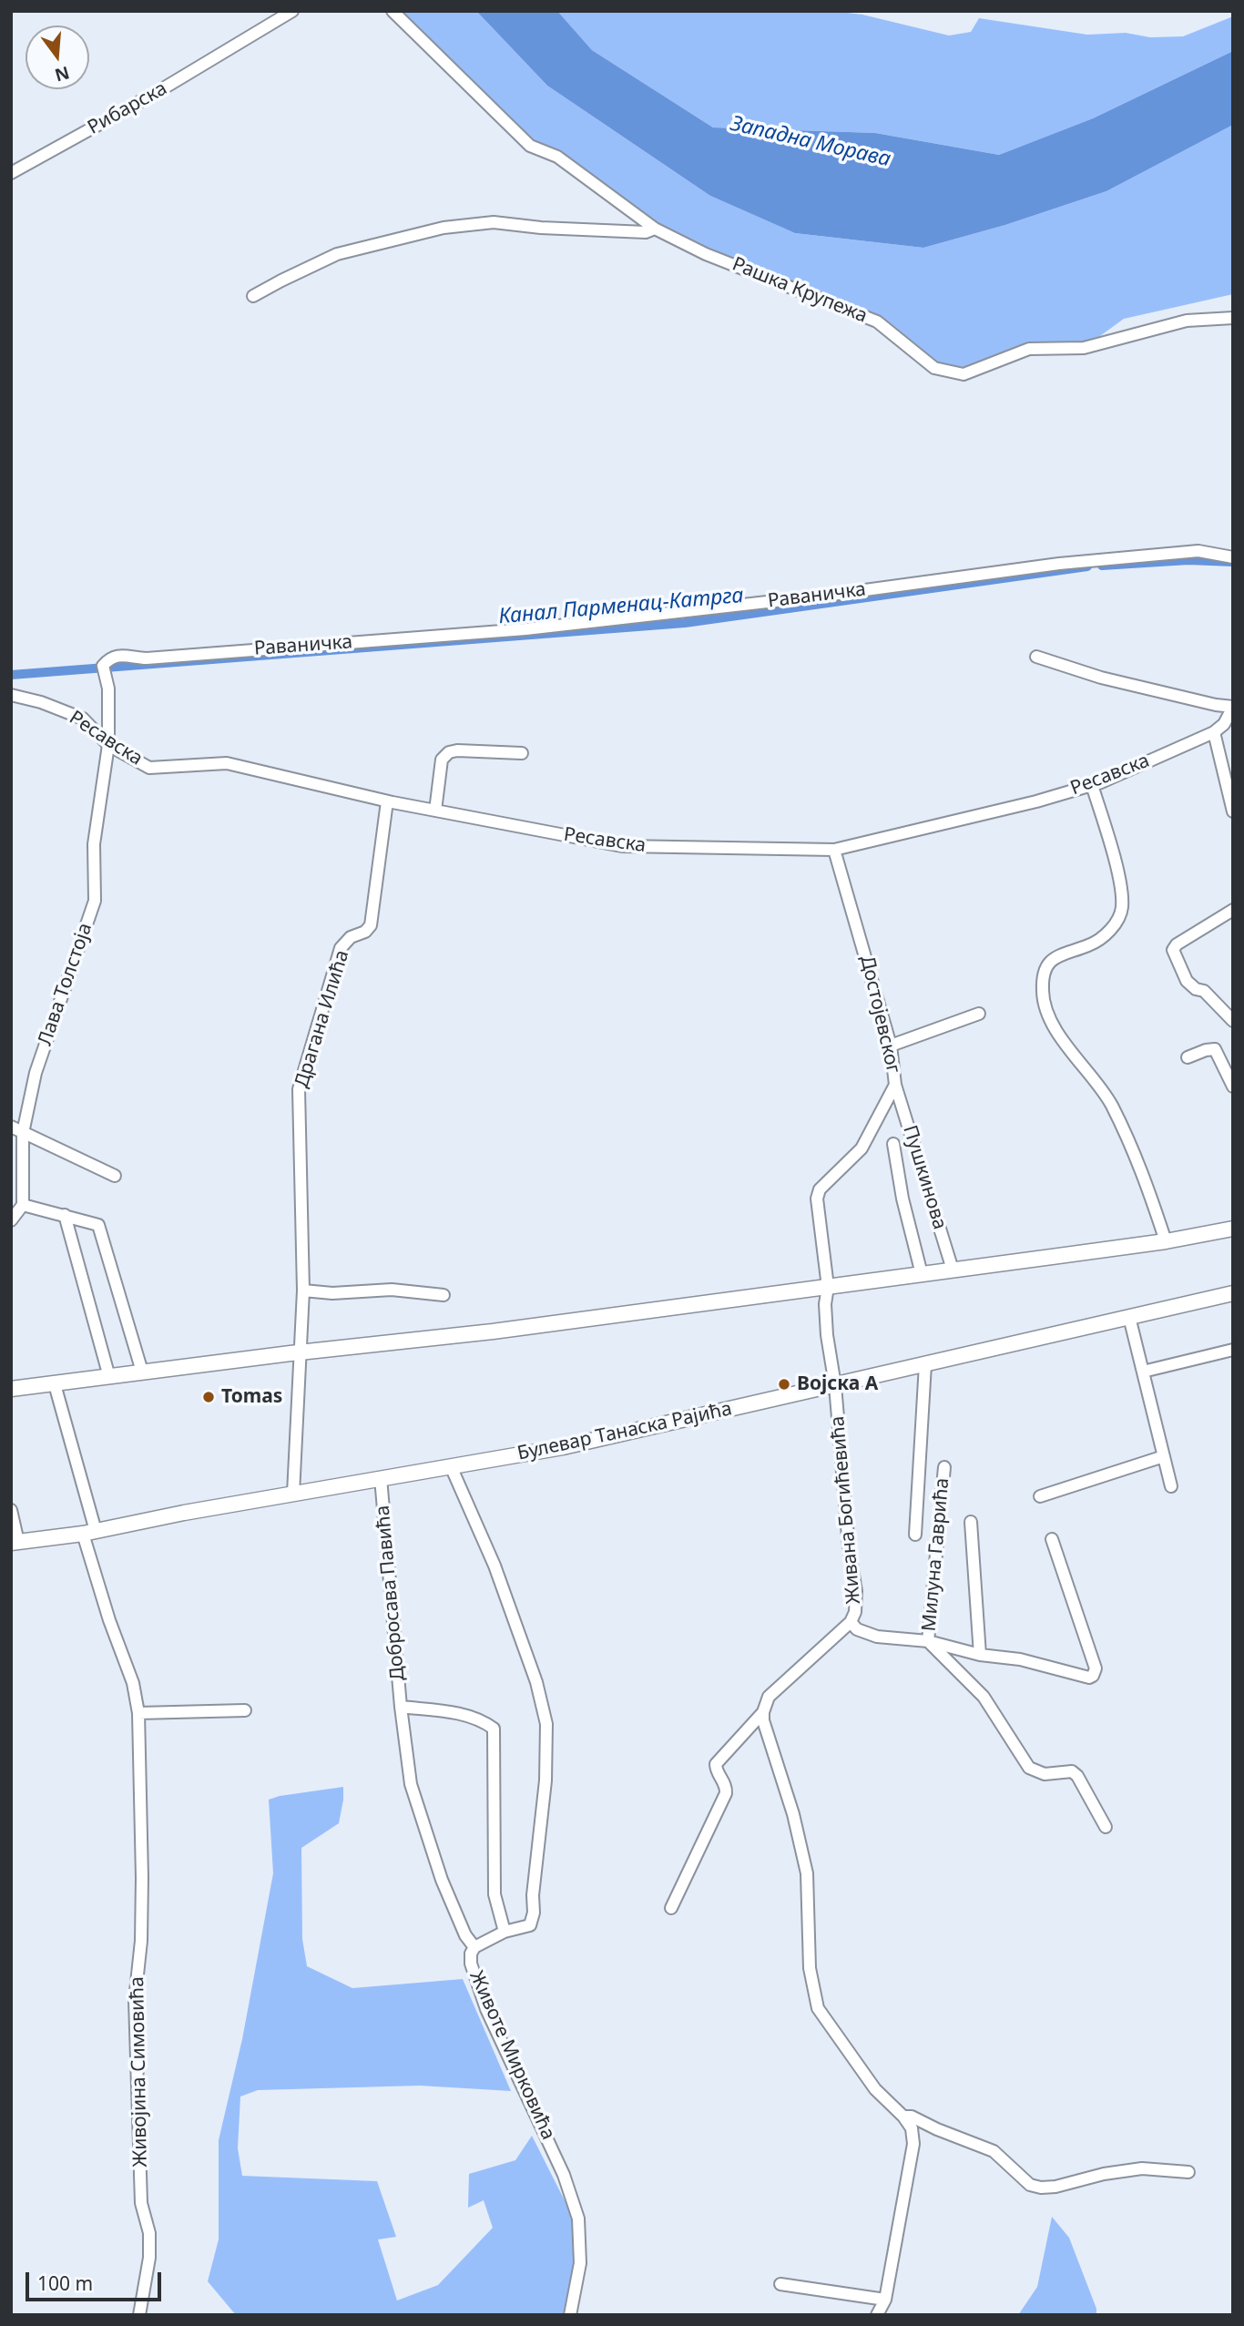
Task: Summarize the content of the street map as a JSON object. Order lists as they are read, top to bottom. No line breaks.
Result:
{"streets":{"street":["Рибарска","Рашка Крупежа","Раваничка","Ресавска","Лава Толстоја","Достојевског","Драгана Илића","Пушкинова","Булевар Танаска Рајића","Живана Богићевића","Милуна Гаврића","Добросава Павића","Животе Мирковића","Живојина Симовића"]},"crossings":[["Раваничка","Ресавска"],["Раваничка","Лава Толстоја"],["Ресавска","Лава Толстоја"],["Ресавска","Достојевског"],["Ресавска","Драгана Илића"],["Достојевског","Пушкинова"],["Достојевског","Булевар Танаска Рајића"],["Достојевског","Живана Богићевића"],["Булевар Танаска Рајића","Живана Богићевића"],["Булевар Танаска Рајића","Добросава Павића"],["Булевар Танаска Рајића","Животе Мирковића"],["Булевар Танаска Рајића","Живојина Симовића"],["Живана Богићевића","Милуна Гаврића"],["Добросава Павића","Животе Мирковића"]],"water":["Западна Морава","Канал Парменац-Катрга"],"places":["Војска А","Tomas"],"scale_bar":"100 m","north":"bottom"}
